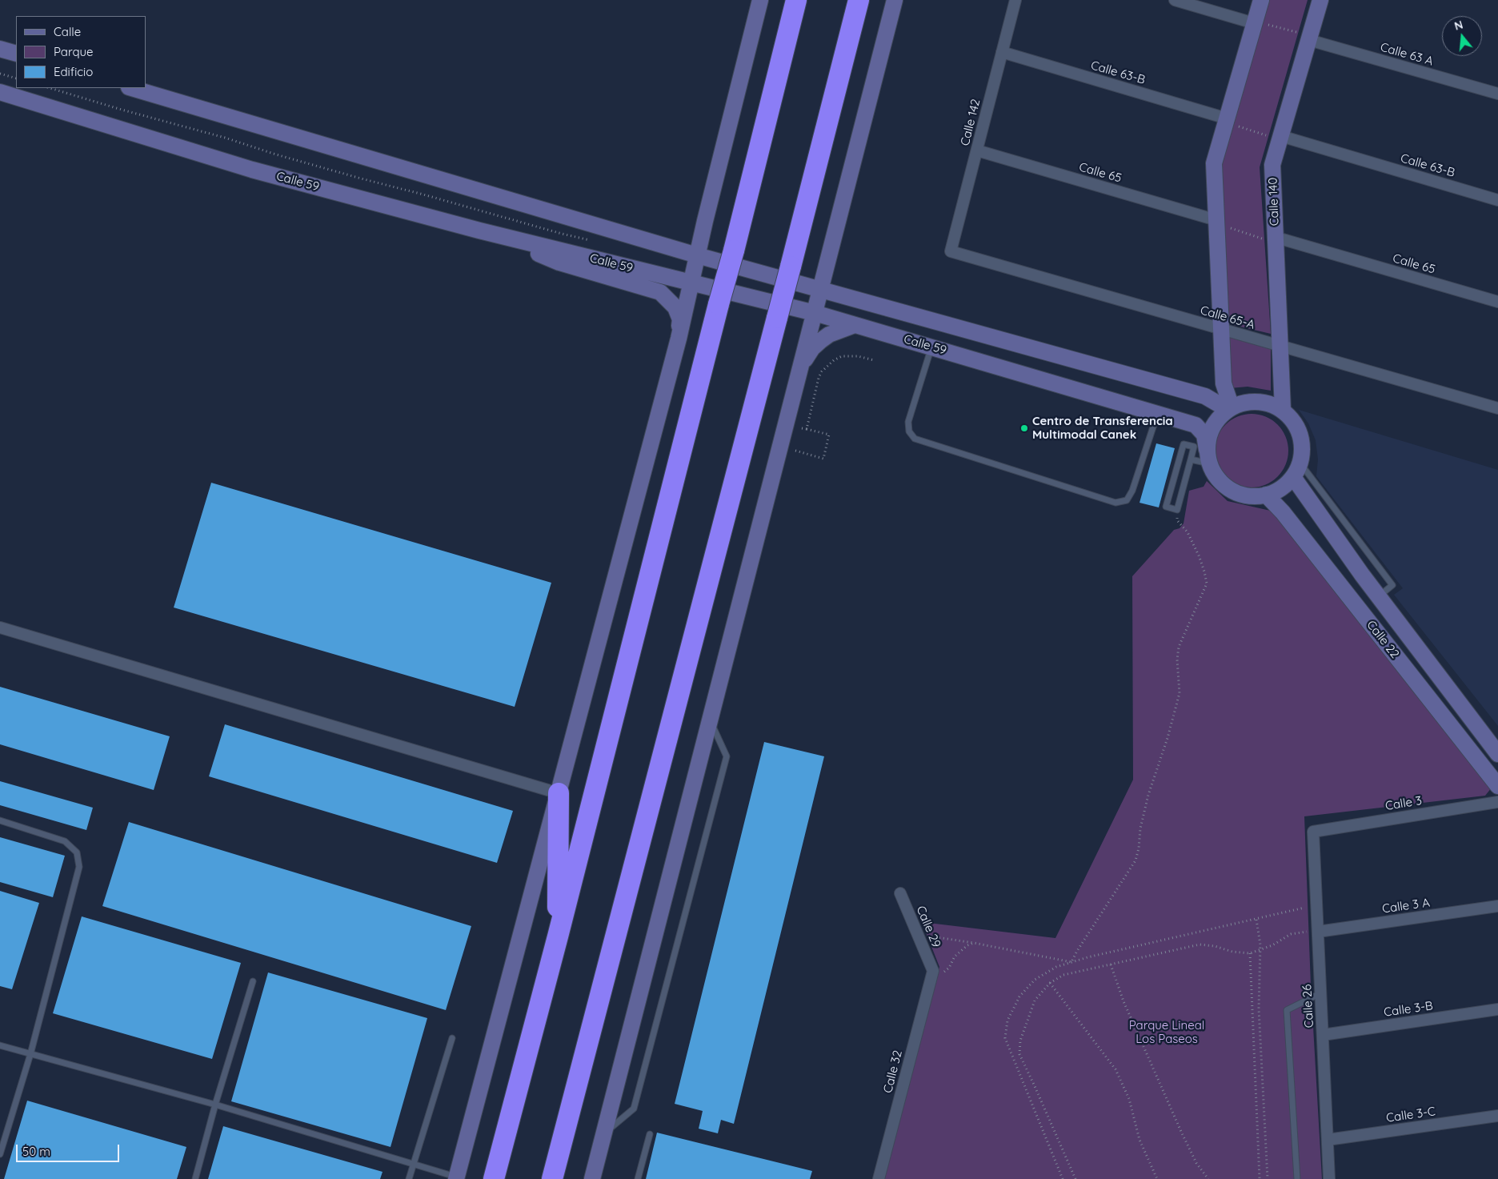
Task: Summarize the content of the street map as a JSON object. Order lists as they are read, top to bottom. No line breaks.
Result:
{"streets":{"main road":["Calle 59","Calle 140","Calle 22"],"street":["Calle 63 A","Calle 63-B","Calle 142","Calle 65","Calle 65-A","Calle 3","Calle 3 A","Calle 29","Calle 26","Calle 3-B","Calle 32","Calle 3-C"]},"crossings":[["Calle 63 A","Calle 140"],["Calle 63-B","Calle 142"],["Calle 63-B","Calle 140"],["Calle 142","Calle 65"],["Calle 142","Calle 65-A"],["Calle 65","Calle 140"],["Calle 59","Calle 140"],["Calle 59","Calle 22"],["Calle 140","Calle 65-A"],["Calle 140","Calle 22"],["Calle 3","Calle 26"],["Calle 3 A","Calle 26"],["Calle 29","Calle 32"],["Calle 26","Calle 3-B"],["Calle 26","Calle 3-C"]],"parks":["Parque Lineal Los Paseos"],"places":["Centro de Transferencia Multimodal Canek"],"legend":["Calle","Parque","Edificio"],"scale_bar":"50 m","north":"top"}
